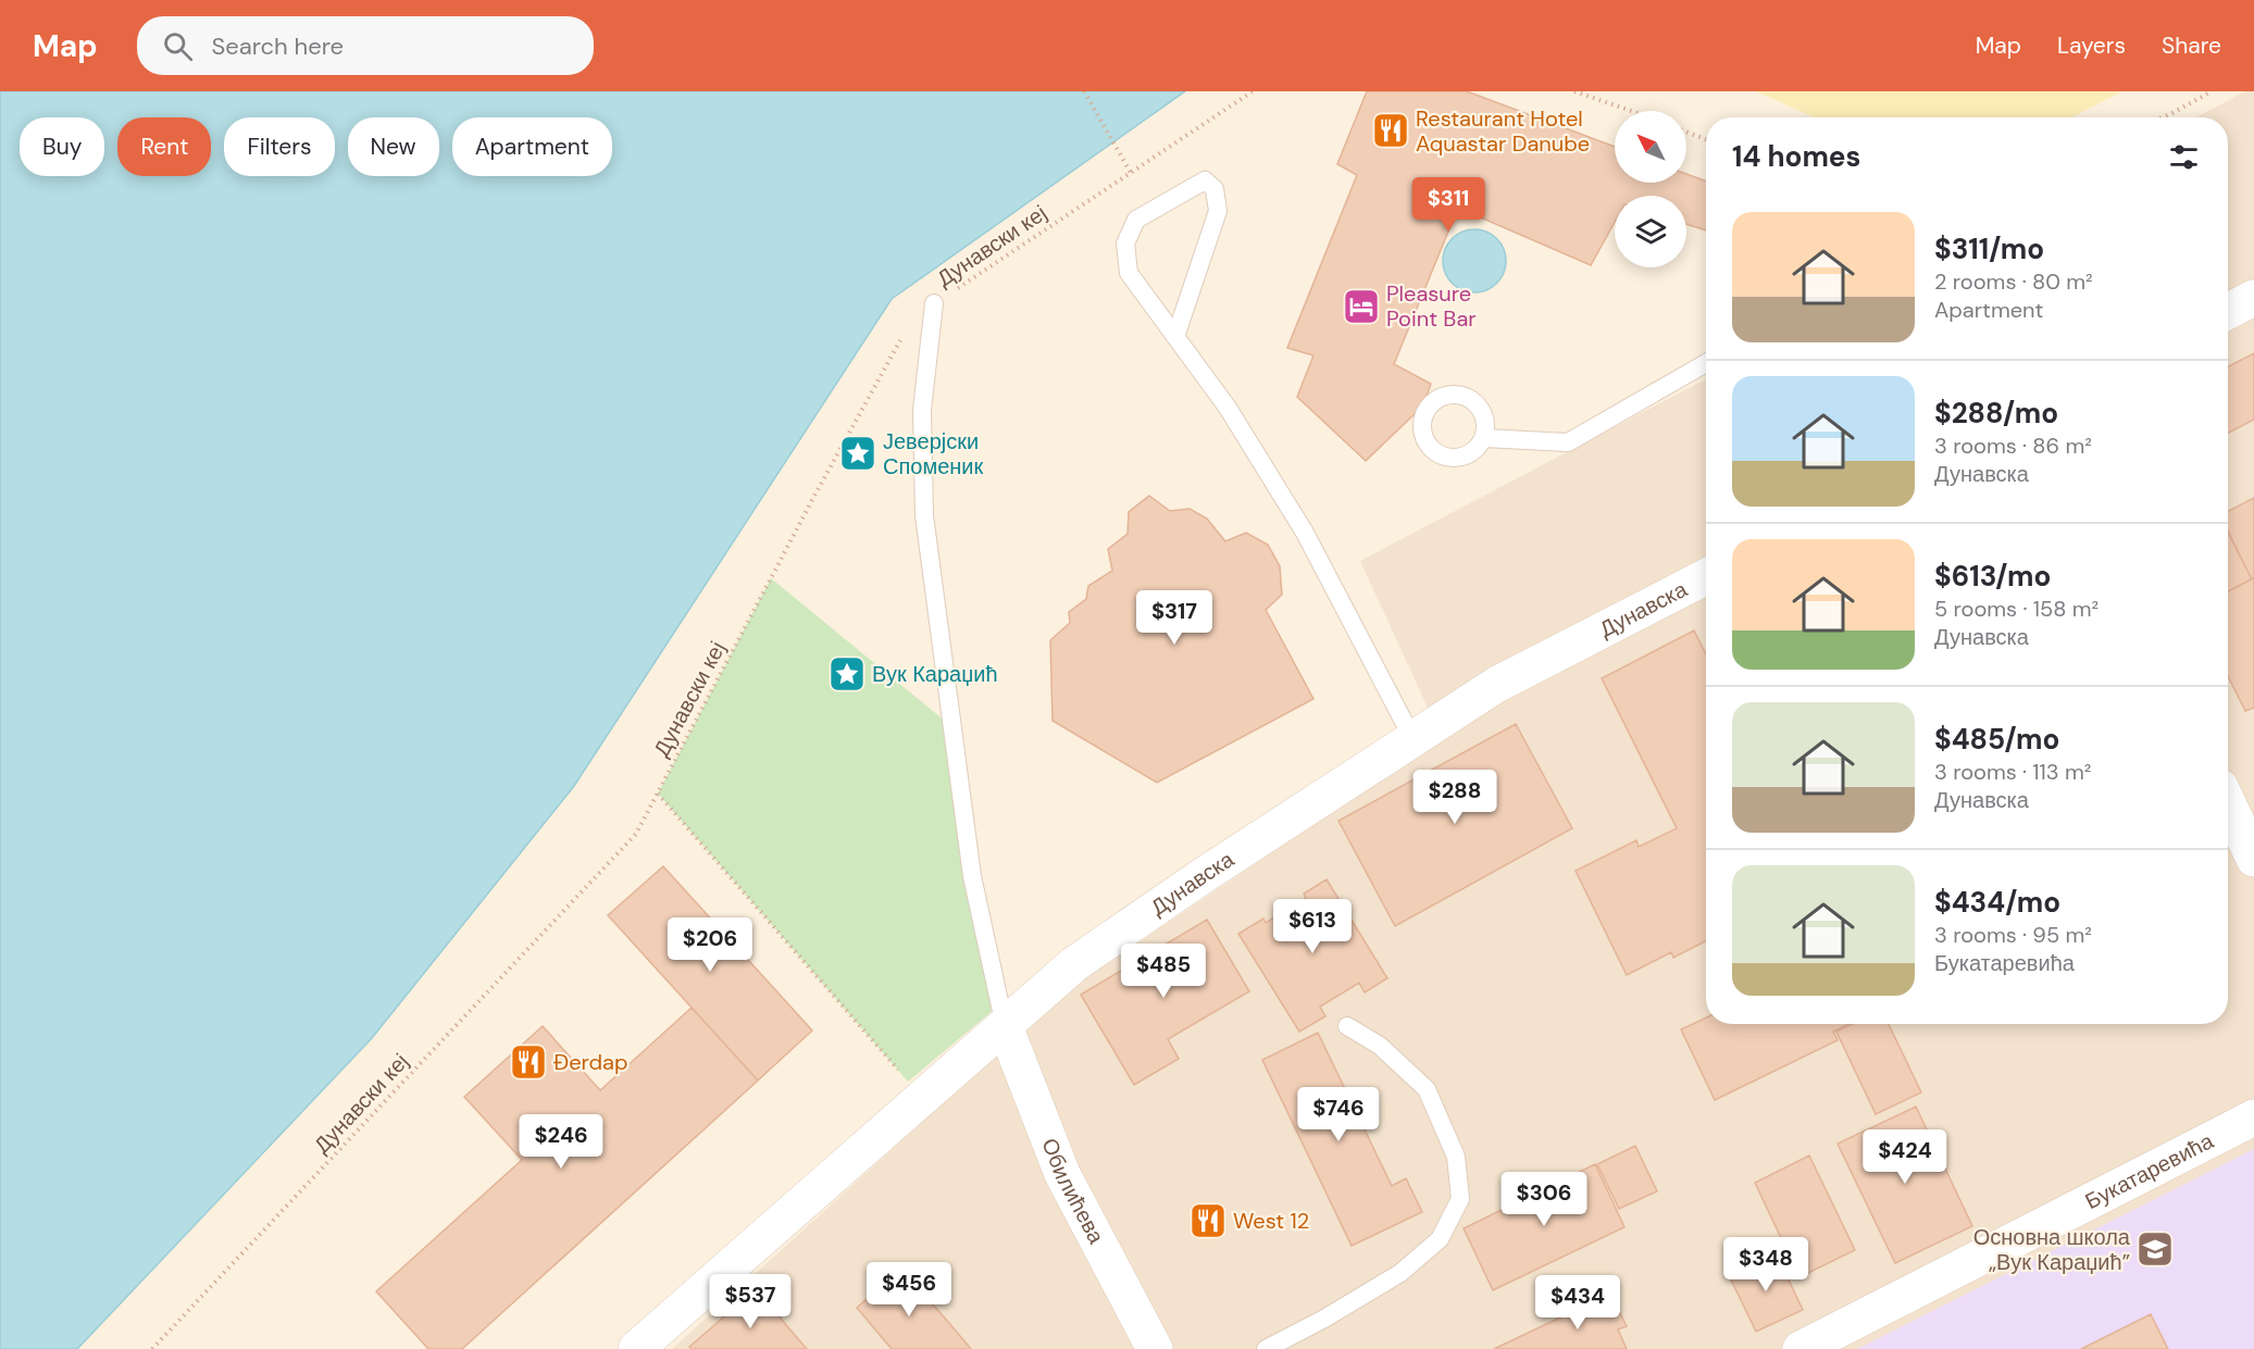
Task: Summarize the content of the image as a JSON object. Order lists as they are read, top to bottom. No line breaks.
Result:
{"streets":{"street":["Дунавска","Букатаревића","Обилићева"],"path":["Дунавски кеј"]},"crossings":[["Дунавска","Обилићева"]],"places":{"restaurant":["Restaurant Hotel Aquastar Danube","Đerdap","West 12"],"hotel":["Pleasure Point Bar"],"place":["Јеверјски Споменик","Вук Караџић"],"school or university":["Основна школа „Вук Караџић”"]},"north":"top left","page":{"header":"Map","search":"Search here","nav":["Map","Layers","Share"],"chip":["Buy","Rent","Filters","New","Apartment"],"heading":"14 homes","price":["$311","$317","$288","$613","$206","$485","$746","$246","$424","$306","$348","$456","$537","$434"],"list":[{"name":"$311/mo","note":"2 rooms · 80 m² · Apartment"},{"name":"$288/mo","note":"3 rooms · 86 m² · Дунавска"},{"name":"$613/mo","note":"5 rooms · 158 m² · Дунавска"},{"name":"$485/mo","note":"3 rooms · 113 m² · Дунавска"},{"name":"$434/mo","note":"3 rooms · 95 m² · Букатаревића"}]}}
